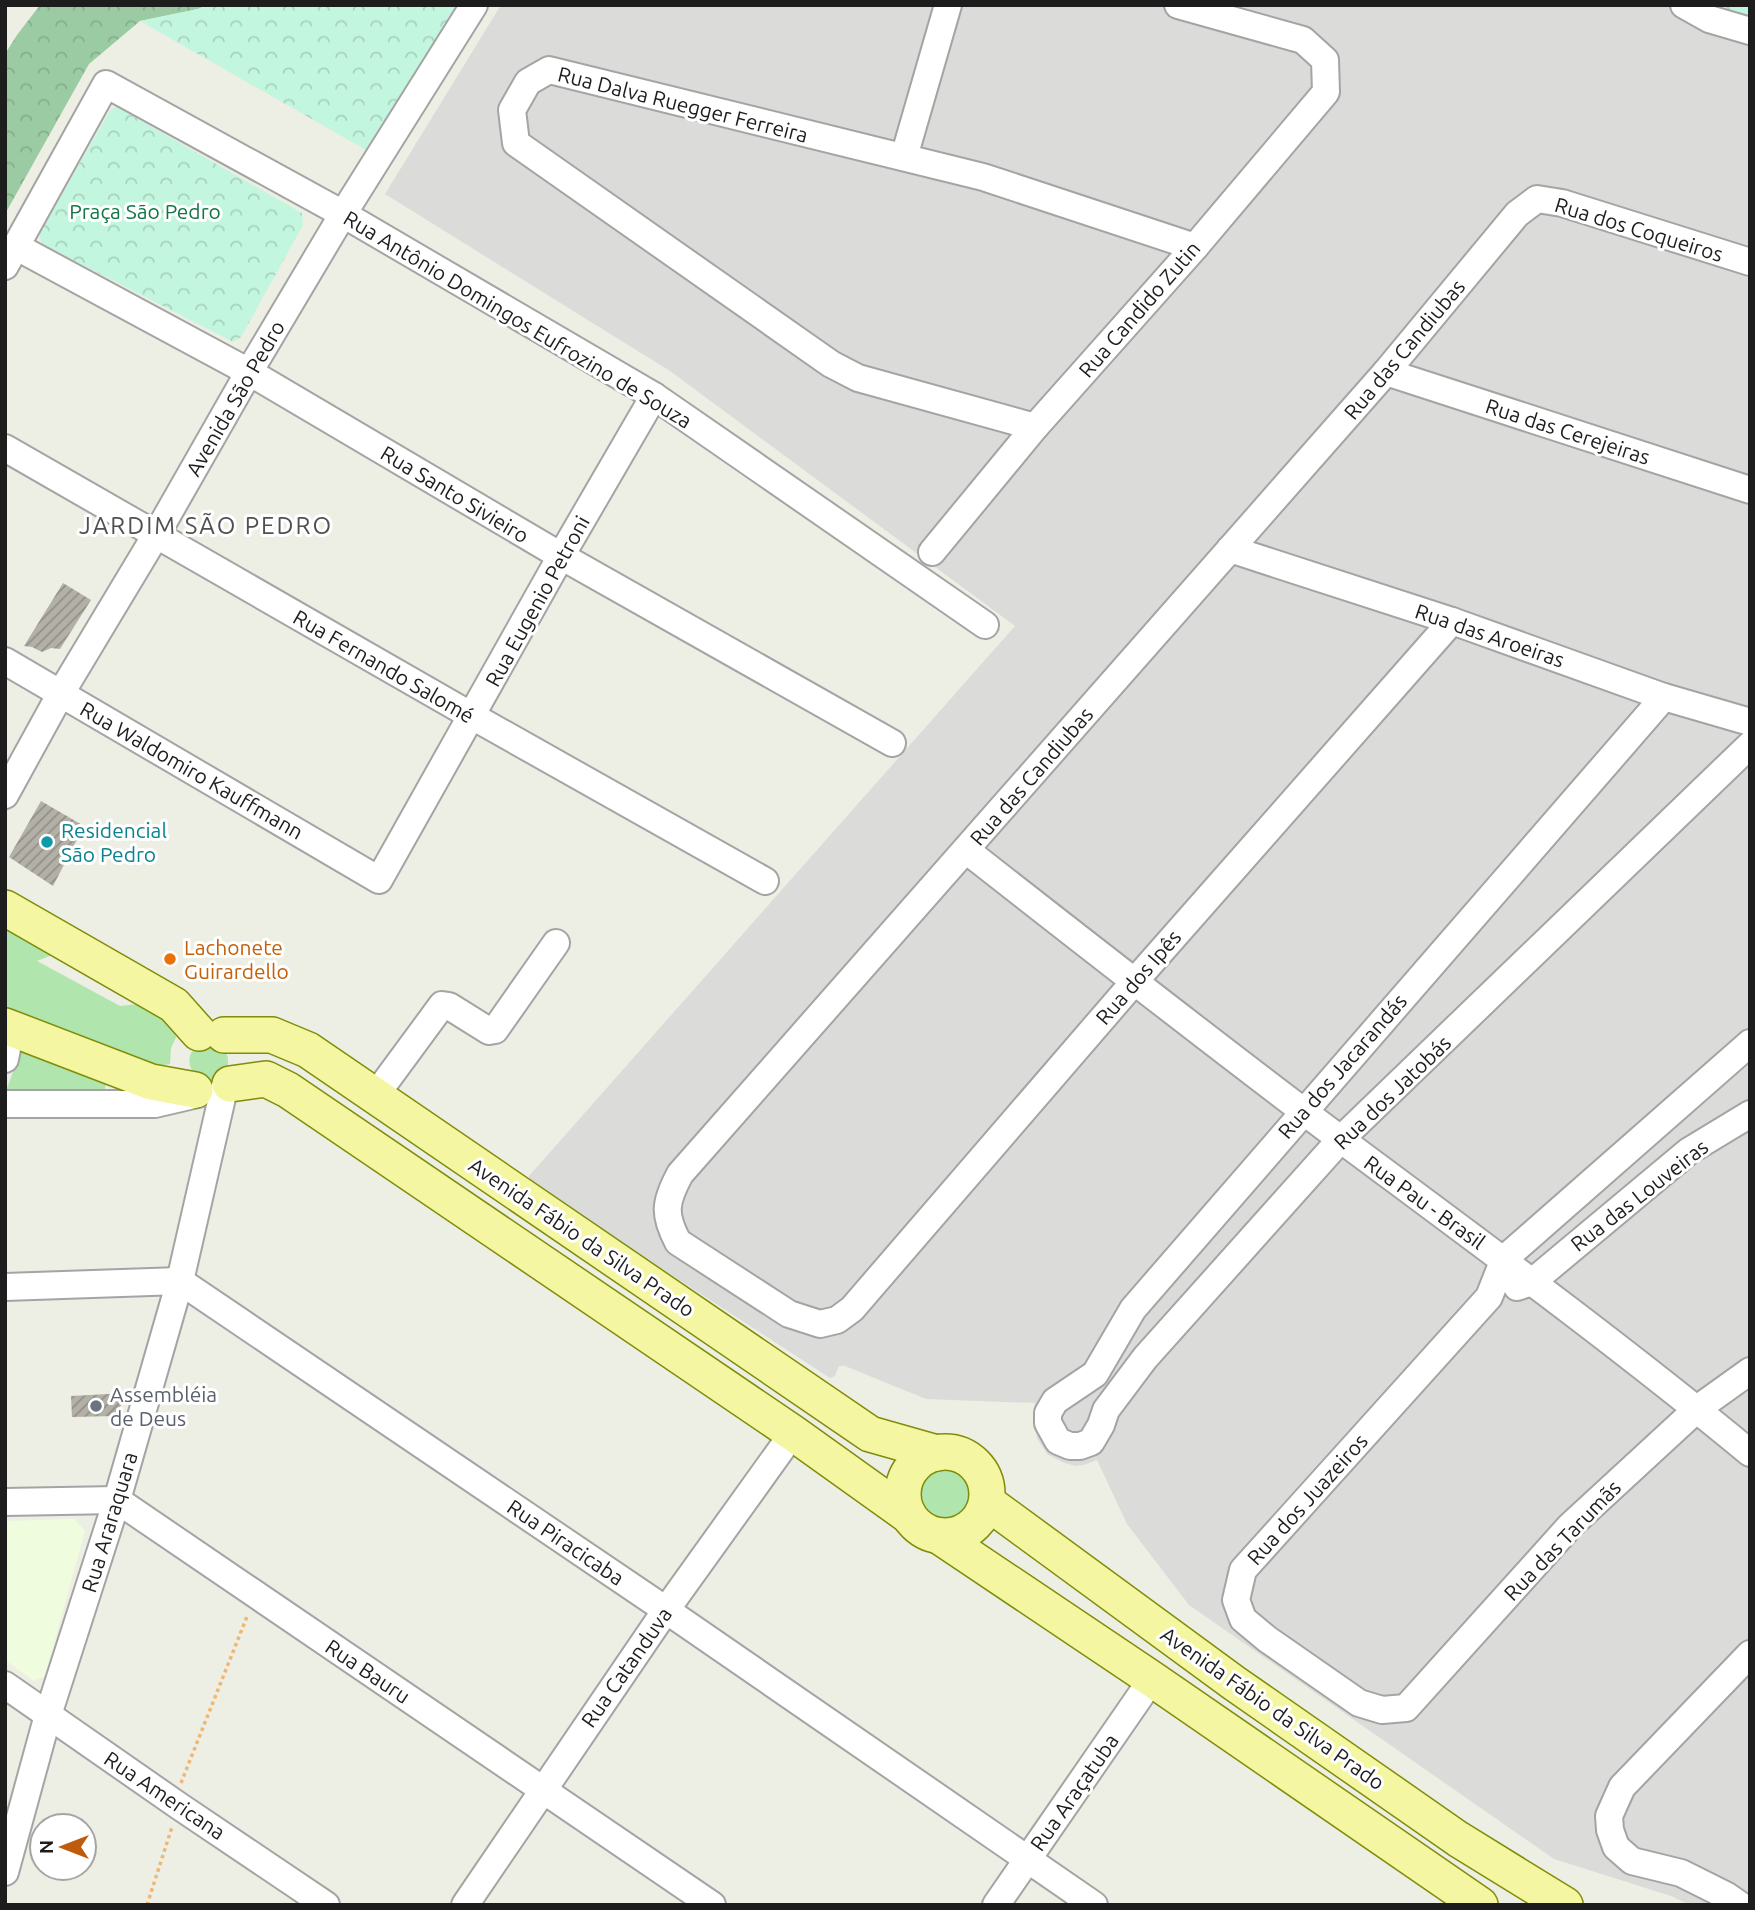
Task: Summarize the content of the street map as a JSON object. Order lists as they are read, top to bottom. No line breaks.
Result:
{"streets":{"main road":["Avenida Fábio da Silva Prado"],"street":["Rua Dalva Ruegger Ferreira","Rua dos Coqueiros","Rua Candido Zutin","Rua Antônio Domingos Eufrozino de Souza","Rua das Candiubas","Avenida São Pedro","Rua das Cerejeiras","Rua Santo Sivieiro","Rua Eugenio Petroni","Rua das Aroeiras","Rua Fernando Salomé","Rua Waldomiro Kauffmann","Rua dos Ipês","Rua dos Jacarandás","Rua dos Jatobás","Rua das Louveiras","Rua Pau - Brasil","Rua dos Juazeiros","Rua Araraquara","Rua das Tarumãs","Rua Piracicaba","Rua Catanduva","Rua Bauru","Rua Araçatuba","Rua Americana"]},"crossings":[["Rua Dalva Ruegger Ferreira","Rua Candido Zutin"],["Rua dos Coqueiros","Rua das Candiubas"],["Rua Antônio Domingos Eufrozino de Souza","Avenida São Pedro"],["Rua Antônio Domingos Eufrozino de Souza","Rua Santo Sivieiro"],["Rua Antônio Domingos Eufrozino de Souza","Rua Eugenio Petroni"],["Rua das Candiubas","Rua das Cerejeiras"],["Rua das Candiubas","Rua das Aroeiras"],["Rua das Candiubas","Rua dos Ipês"],["Rua das Candiubas","Rua Pau - Brasil"],["Avenida São Pedro","Rua Santo Sivieiro"],["Avenida São Pedro","Rua Fernando Salomé"],["Avenida São Pedro","Rua Waldomiro Kauffmann"],["Rua Santo Sivieiro","Rua Eugenio Petroni"],["Rua Eugenio Petroni","Rua Fernando Salomé"],["Rua Eugenio Petroni","Rua Waldomiro Kauffmann"],["Rua das Aroeiras","Rua dos Ipês"],["Rua das Aroeiras","Rua dos Jacarandás"],["Rua dos Ipês","Rua Pau - Brasil"],["Rua dos Jacarandás","Rua dos Jatobás"],["Rua dos Jacarandás","Rua Pau - Brasil"],["Rua dos Jatobás","Rua Pau - Brasil"],["Rua das Louveiras","Rua Pau - Brasil"],["Rua das Louveiras","Rua dos Juazeiros"],["Rua Pau - Brasil","Rua dos Juazeiros"],["Rua Pau - Brasil","Rua das Tarumãs"],["Avenida Fábio da Silva Prado","Rua Araraquara"],["Avenida Fábio da Silva Prado","Rua Catanduva"],["Avenida Fábio da Silva Prado","Rua Araçatuba"],["Rua dos Juazeiros","Rua das Tarumãs"],["Rua Araraquara","Rua Piracicaba"],["Rua Araraquara","Rua Bauru"],["Rua Araraquara","Rua Americana"],["Rua Piracicaba","Rua Catanduva"],["Rua Piracicaba","Rua Araçatuba"],["Rua Catanduva","Rua Bauru"]],"districts":["JARDIM SÃO PEDRO"],"parks":["Praça São Pedro"],"places":["Residencial São Pedro","Lachonete Guirardello","Assembléia de Deus"],"north":"left"}
